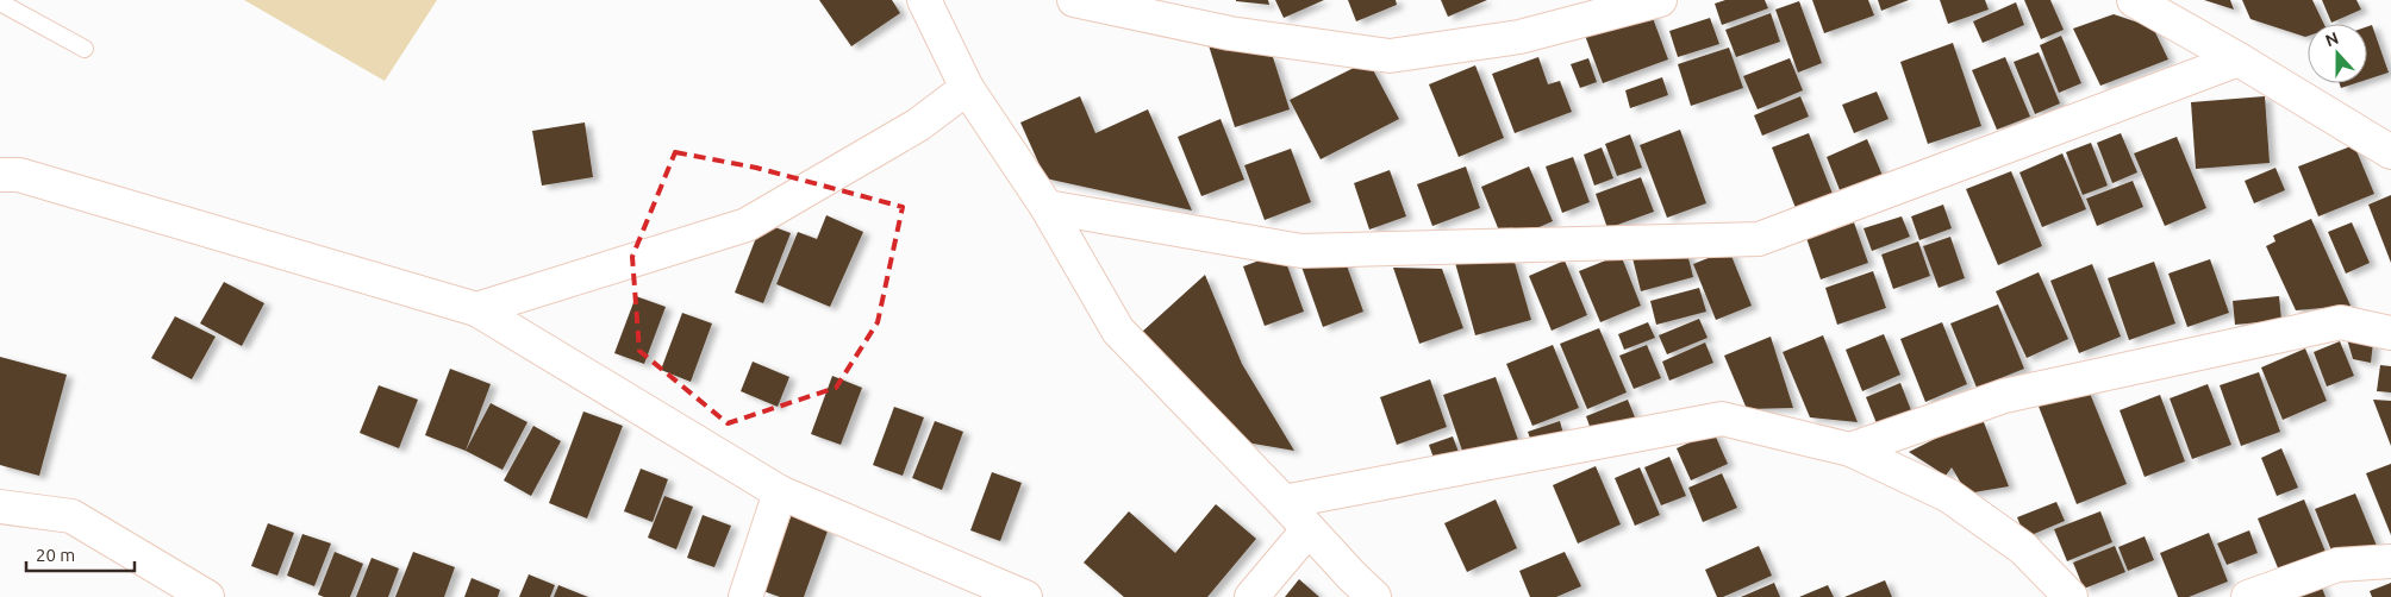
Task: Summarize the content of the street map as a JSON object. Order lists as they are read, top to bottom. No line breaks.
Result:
{"scale_bar":"20 m","north":"top"}
